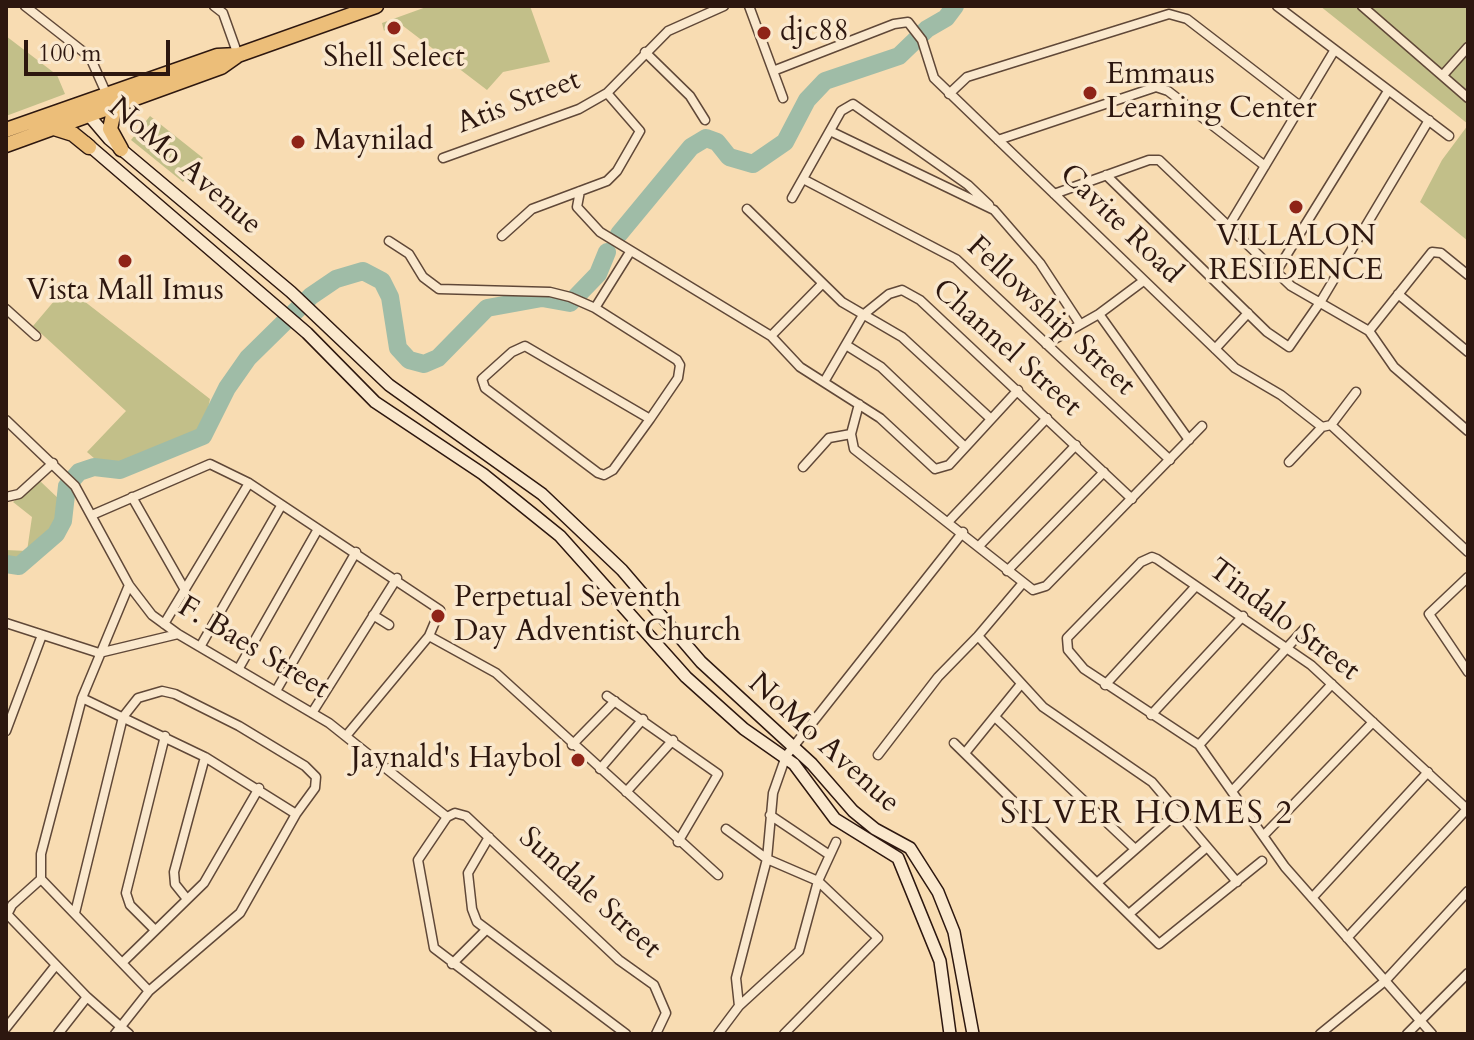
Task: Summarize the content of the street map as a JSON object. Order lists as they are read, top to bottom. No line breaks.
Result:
{"streets":{"main road":["NoMo Avenue"],"street":["Atis Street","Cavite Road","Fellowship Street","Channel Street","Tindalo Street","F. Baes Street","Sundale Street"]},"crossings":[["F. Baes Street","Sundale Street"]],"districts":["SILVER HOMES 2"],"places":["Shell Select","djc88","Emmaus Learning Center","Maynilad","VILLALON RESIDENCE","Vista Mall Imus","Perpetual Seventh Day Adventist Church","Jaynald's Haybol"],"scale_bar":"100 m"}
